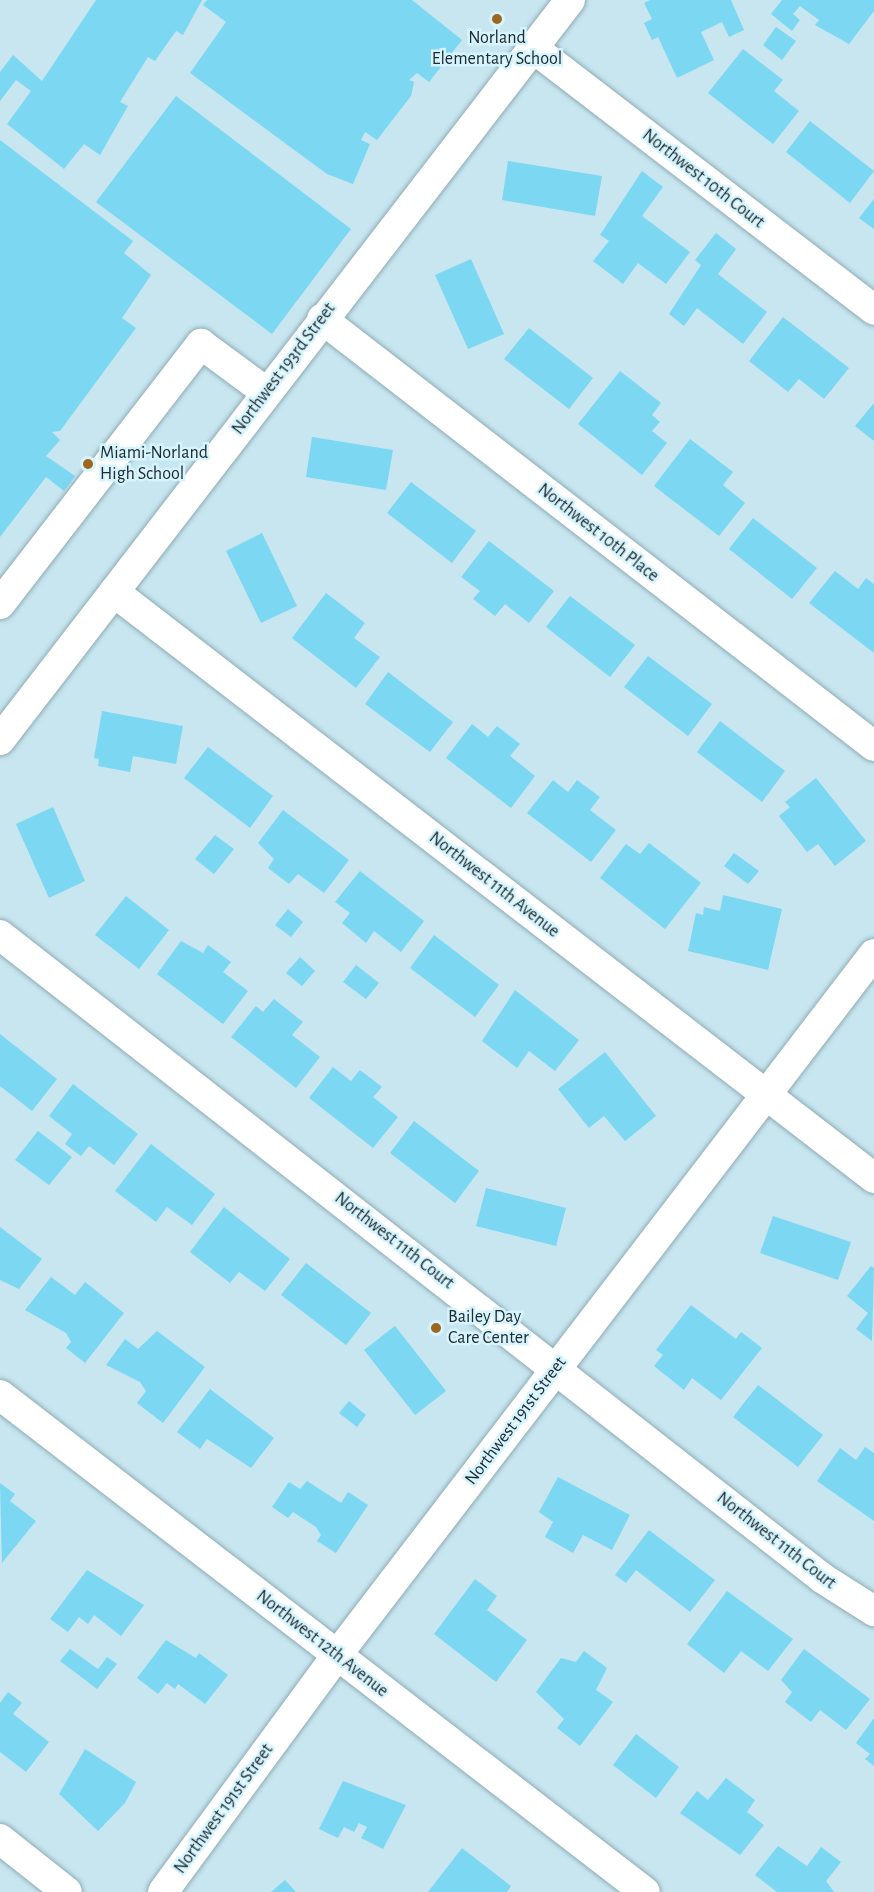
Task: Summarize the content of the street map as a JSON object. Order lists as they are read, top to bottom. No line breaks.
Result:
{"streets":{"street":["Northwest 10th Court","Northwest 193rd Street","Northwest 10th Place","Northwest 11th Avenue","Northwest 11th Court","Northwest 191st Street","Northwest 12th Avenue"]},"crossings":[["Northwest 10th Court","Northwest 193rd Street"],["Northwest 193rd Street","Northwest 10th Place"],["Northwest 193rd Street","Northwest 11th Avenue"],["Northwest 11th Avenue","Northwest 191st Street"],["Northwest 11th Court","Northwest 191st Street"],["Northwest 191st Street","Northwest 12th Avenue"]],"places":["Norland Elementary School","Miami-Norland High School","Bailey Day Care Center"]}
